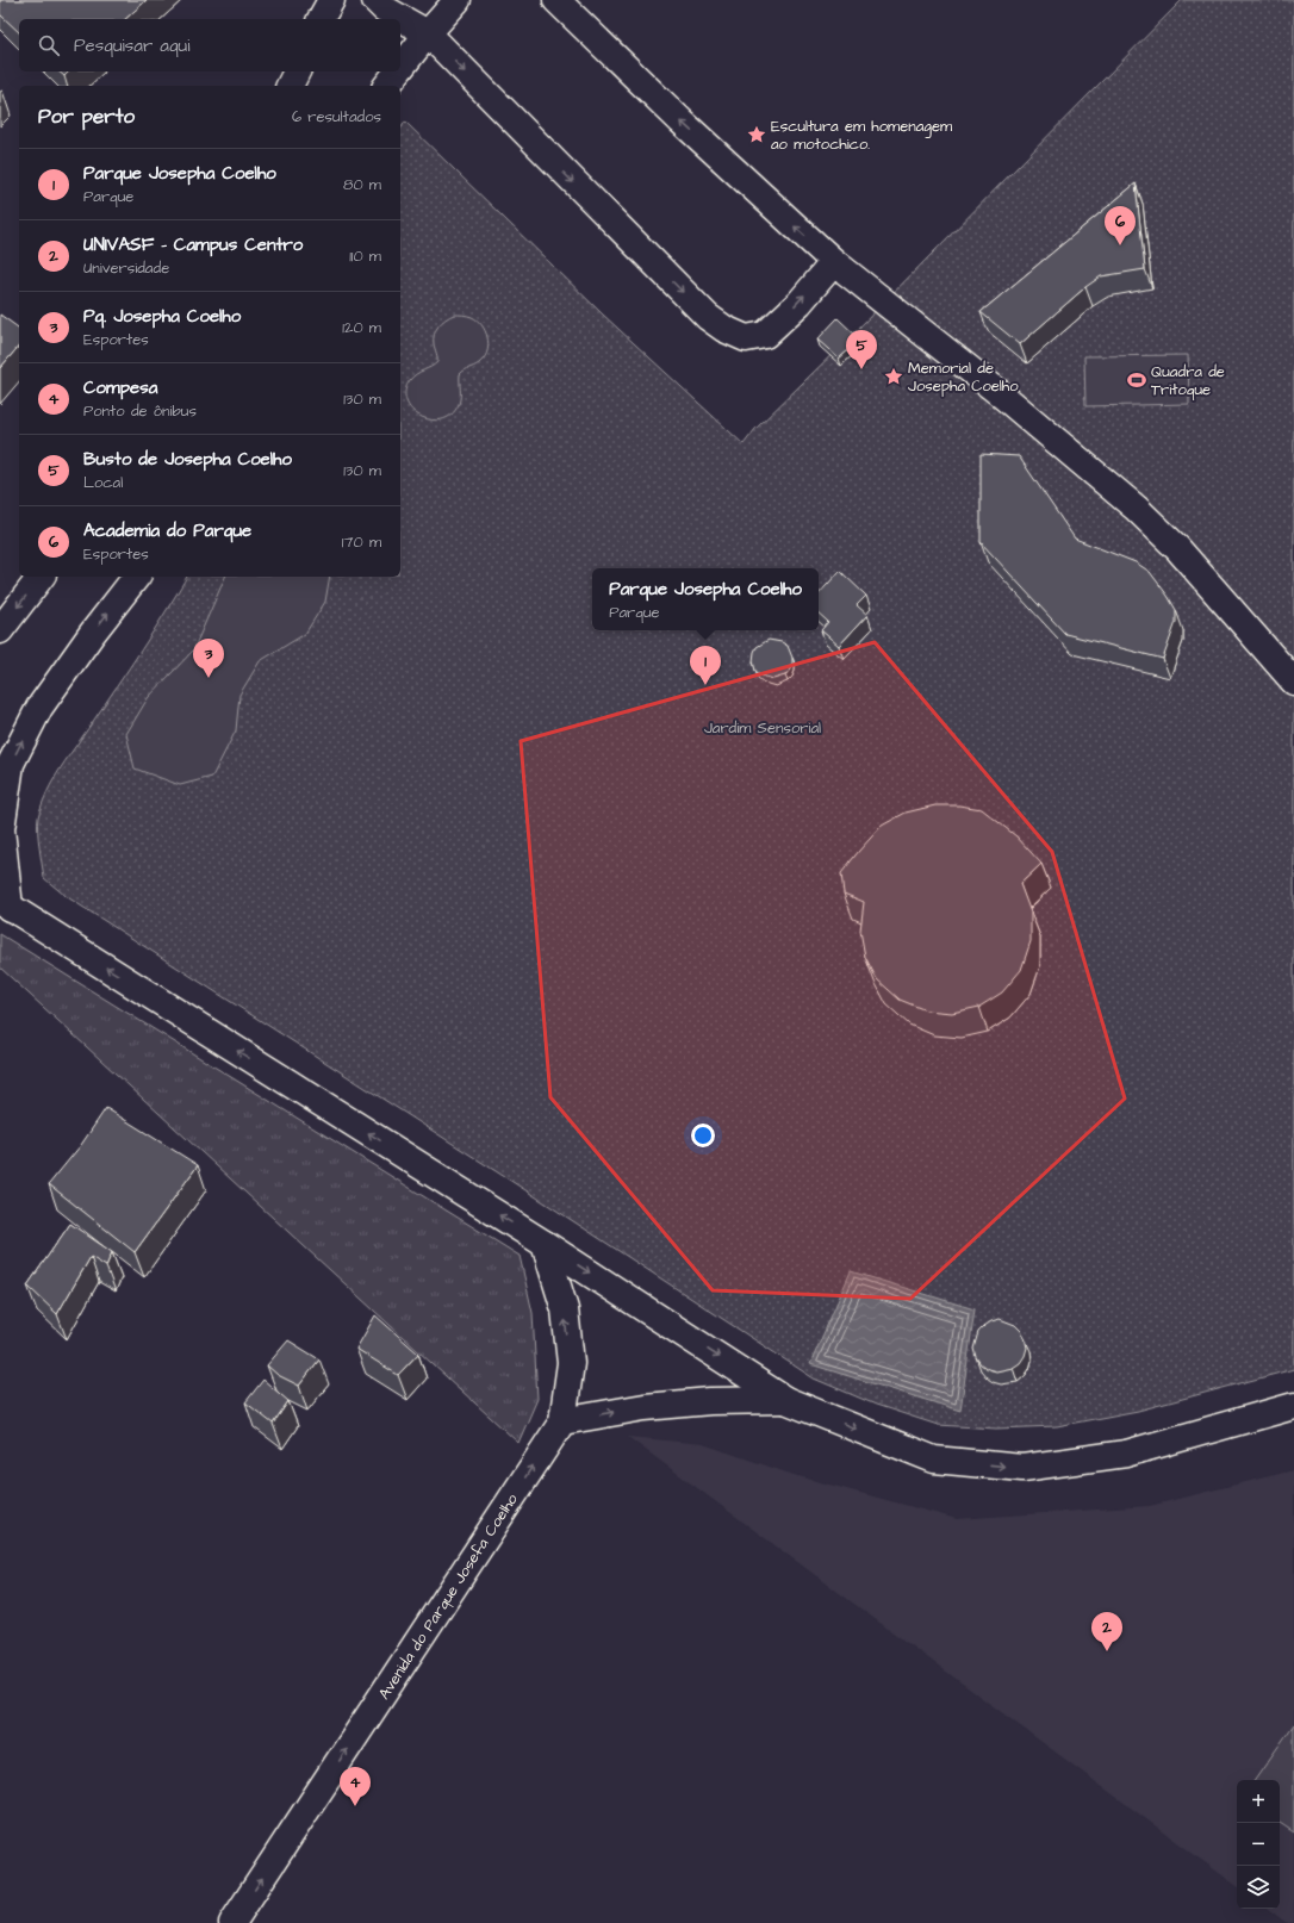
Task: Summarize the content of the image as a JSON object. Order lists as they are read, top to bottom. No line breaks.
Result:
{"streets":{"main road":["Avenida do Parque Josefa Coelho"]},"one_way":["Avenida do Parque Josefa Coelho"],"parks":["Jardim Sensorial"],"places":{"place":["Escultura em homenagem ao motochico.","Memorial de Josepha Coelho"],"sports":["Quadra de Tritoque"]},"page":{"search":"Pesquisar aqui","heading":["Por perto","6 resultados"],"list":[{"mark":"1","name":"Parque Josepha Coelho","note":"Parque","value":"80 m"},{"mark":"2","name":"UNIVASF - Campus Centro","note":"Universidade","value":"110 m"},{"mark":"3","name":"Pq. Josepha Coelho","note":"Esportes","value":"120 m"},{"mark":"4","name":"Compesa","note":"Ponto de ônibus","value":"130 m"},{"mark":"5","name":"Busto de Josepha Coelho","note":"Local","value":"130 m"},{"mark":"6","name":"Academia do Parque","note":"Esportes","value":"170 m"}],"pins":["6","5","3","1","2","4"],"popup":["Parque Josepha Coelho","Parque"],"map_buttons":["+","−"]}}
